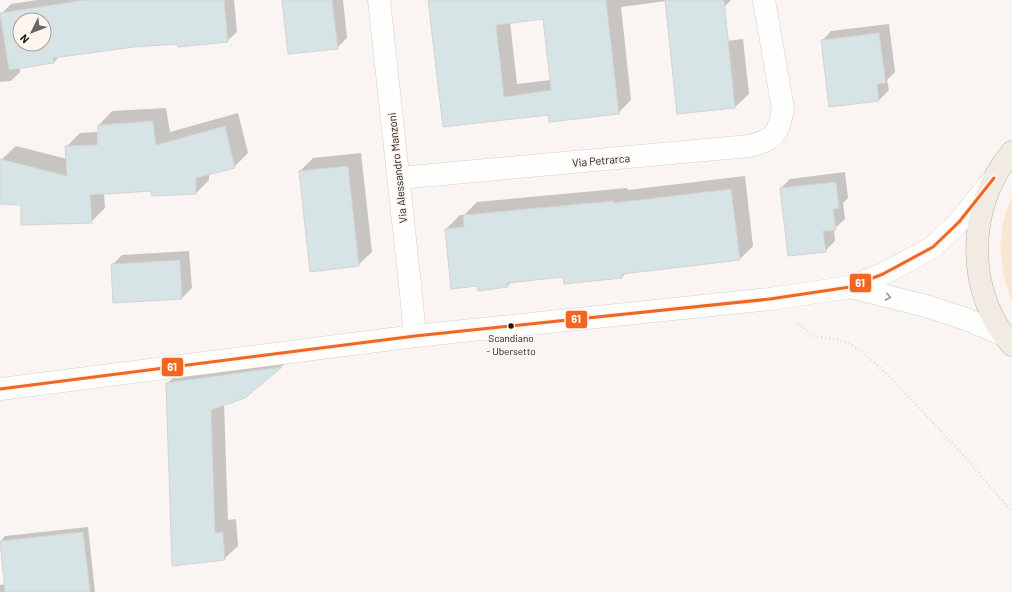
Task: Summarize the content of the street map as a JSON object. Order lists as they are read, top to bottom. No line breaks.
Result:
{"streets":{"street":["Via Petrarca","Via Alessandro Manzoni"]},"crossings":[["Via Petrarca","Via Alessandro Manzoni"]],"places":["Scandiano - Ubersetto"],"lines":["transit line 61"],"north":"bottom left"}
